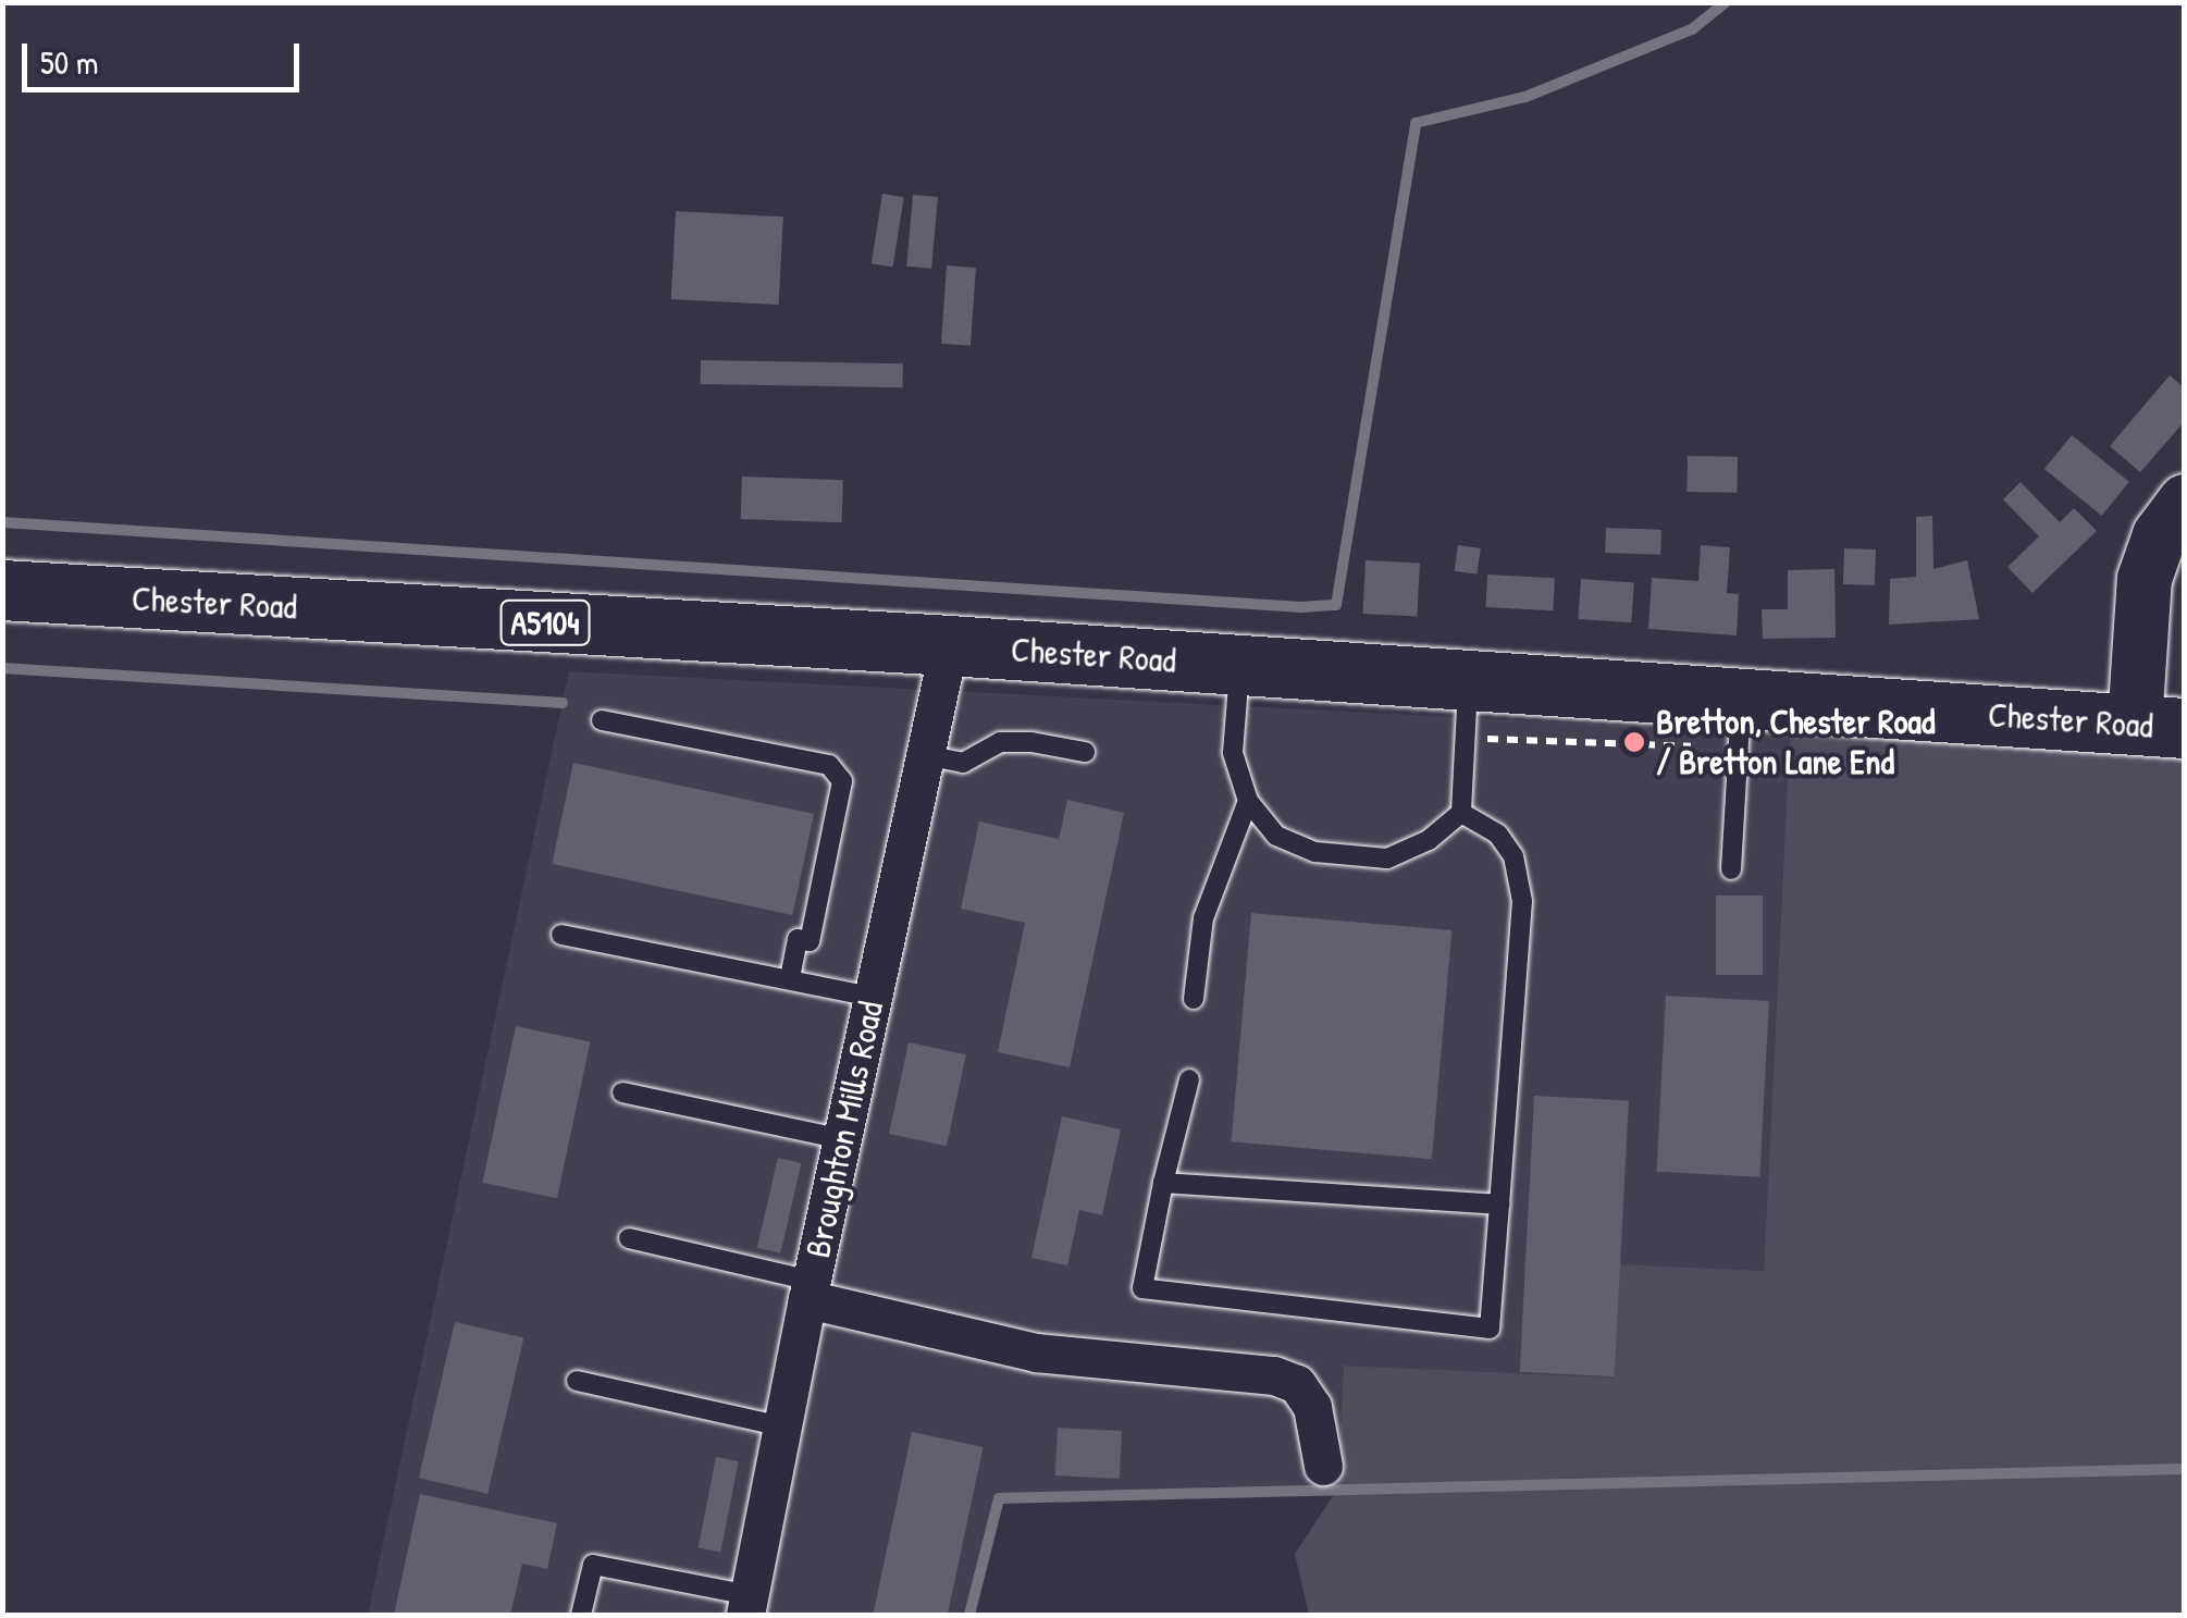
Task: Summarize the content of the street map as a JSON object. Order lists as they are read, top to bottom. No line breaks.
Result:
{"streets":{"main road":["Chester Road","A5104"],"street":["Broughton Mills Road"]},"crossings":[["Chester Road","Broughton Mills Road"]],"places":["Bretton, Chester Road / Bretton Lane End"],"scale_bar":"50 m"}
